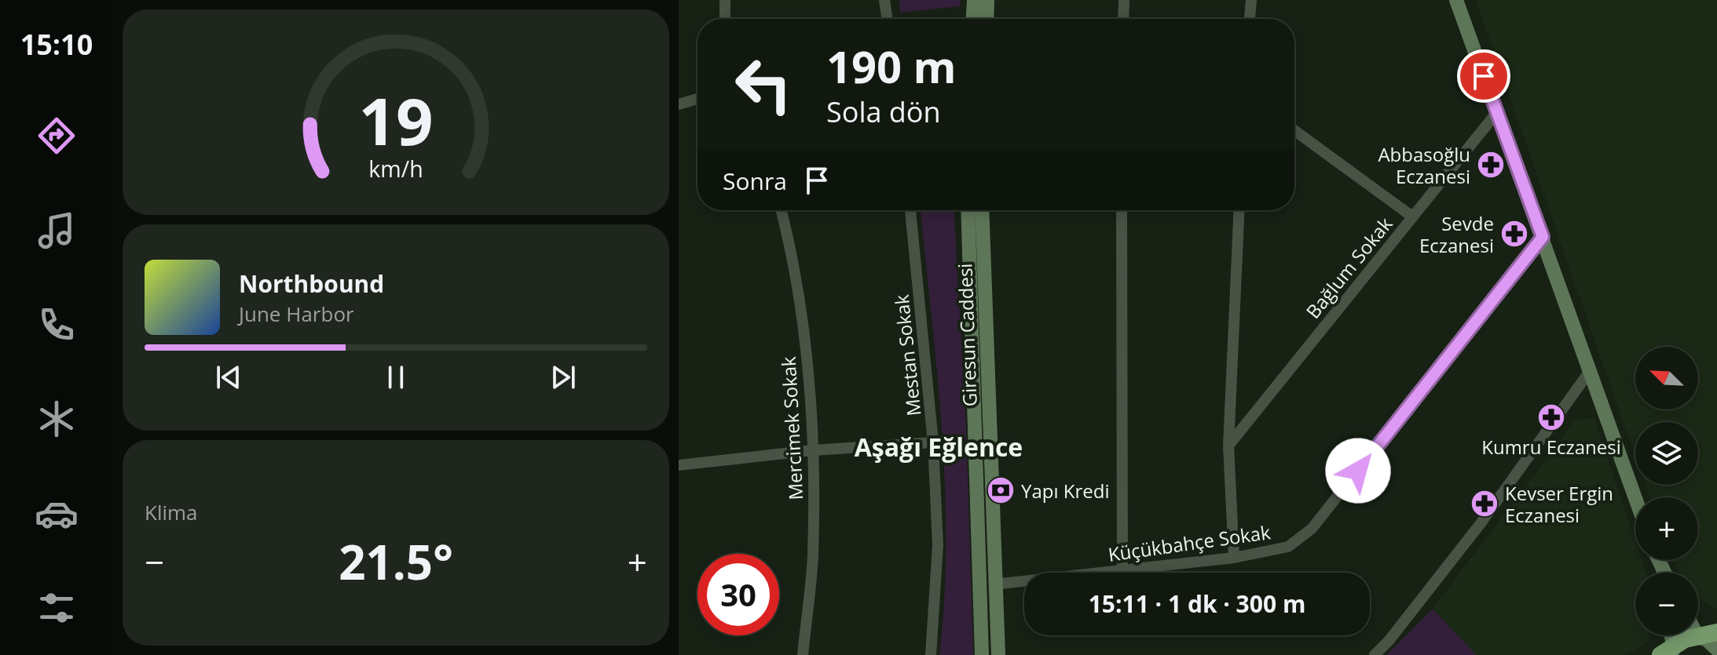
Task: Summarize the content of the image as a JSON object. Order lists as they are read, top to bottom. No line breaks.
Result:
{"streets":{"main road":["Giresun Caddesi"],"street":["Bağlum Sokak","Mestan Sokak","Mercimek Sokak","Küçükbahçe Sokak"]},"crossings":[["Giresun Caddesi","Küçükbahçe Sokak"]],"districts":["Aşağı Eğlence"],"places":{"pharmacy":["Abbasoğlu Eczanesi","Sevde Eczanesi","Kumru Eczanesi","Kevser Ergin Eczanesi"],"bank":["Yapı Kredi"]},"north":"top left","page":{"tabs":"15:10","turn":["190 m","Sola dön"],"then":"Sonra","song":["Northbound","June Harbor"],"map_buttons":["+","−"],"tile":"Klima","heat":["−","21.5°","+"],"limit":"30","trip":"15:11 · 1 dk · 300 m","gauge":["19","km/h"]}}
